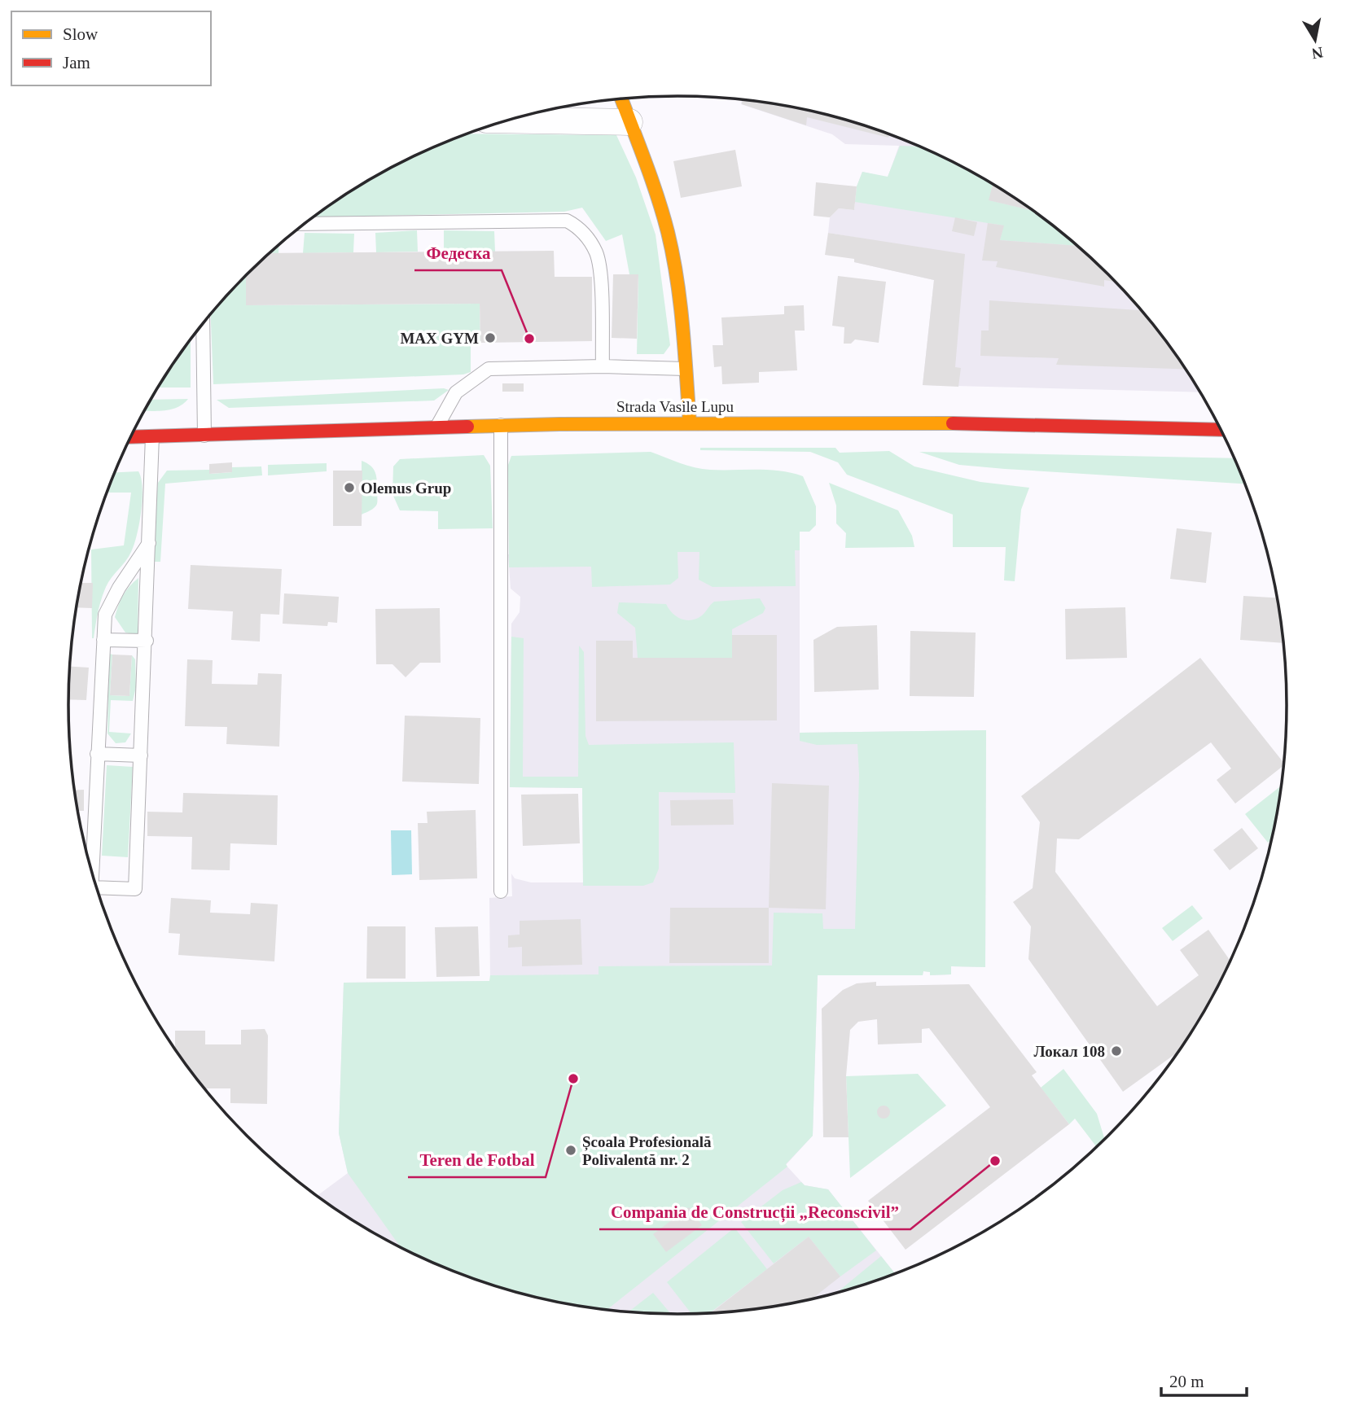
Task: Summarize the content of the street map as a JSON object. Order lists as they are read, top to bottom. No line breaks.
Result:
{"streets":{"main road":["Strada Vasile Lupu"]},"places":["MAX GYM","Федеска","Olemus Grup","Локал 108","Teren de Fotbal","Școala Profesională Polivalentă nr. 2","Compania de Construcții „Reconscivil”"],"legend":["Slow","Jam"],"scale_bar":"20 m","north":"bottom"}
